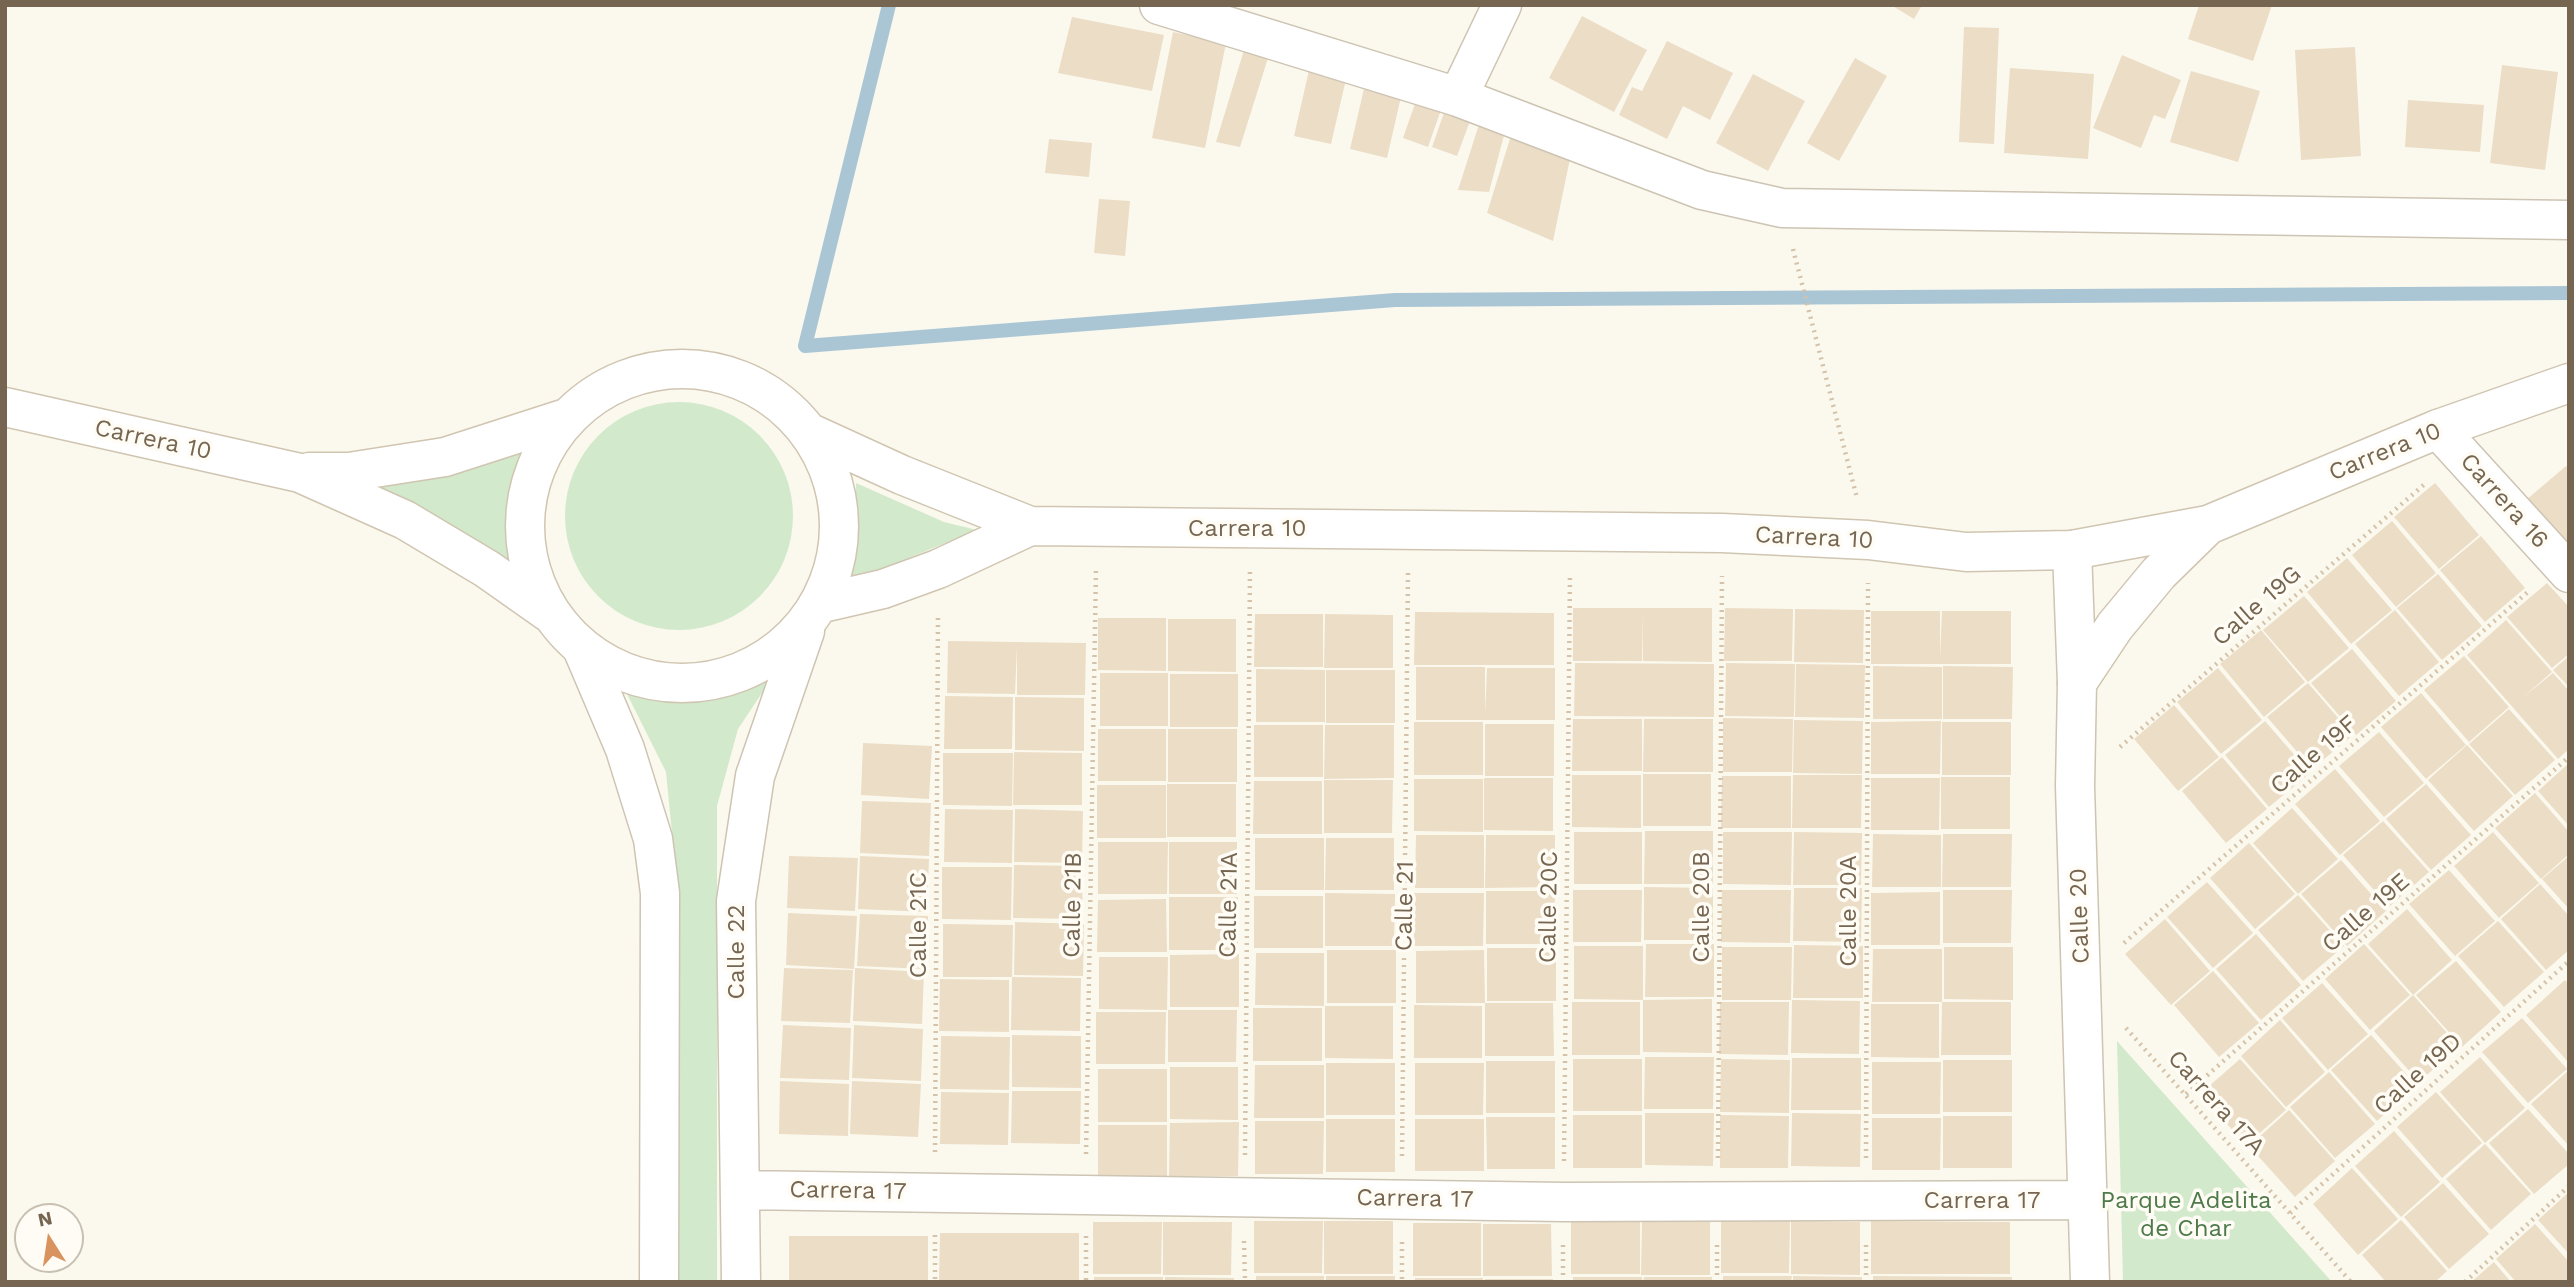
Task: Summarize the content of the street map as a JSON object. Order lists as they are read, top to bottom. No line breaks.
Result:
{"streets":{"street":["Carrera 10","Carrera 16","Calle 20","Calle 22","Carrera 17"],"path":["Calle 19G","Calle 19F","Calle 21B","Calle 21A","Calle 21","Calle 20C","Calle 20B","Calle 20A","Calle 19E","Calle 21C","Calle 19D","Carrera 17A"]},"crossings":[["Carrera 10","Carrera 16"],["Carrera 10","Calle 19G"],["Carrera 10","Calle 21B"],["Carrera 10","Calle 21A"],["Carrera 10","Calle 21"],["Carrera 10","Calle 20C"],["Carrera 10","Calle 20B"],["Carrera 10","Calle 20A"],["Carrera 10","Calle 20"],["Carrera 10","Calle 21C"],["Carrera 10","Calle 22"],["Carrera 16","Calle 19G"],["Carrera 16","Calle 19F"],["Calle 19G","Calle 20"],["Calle 19F","Calle 20"],["Calle 19F","Carrera 17A"],["Calle 21B","Carrera 17"],["Calle 21A","Carrera 17"],["Calle 21","Carrera 17"],["Calle 20C","Carrera 17"],["Calle 20B","Carrera 17"],["Calle 20A","Carrera 17"],["Calle 19E","Carrera 17A"],["Calle 20","Carrera 17A"],["Calle 20","Carrera 17"],["Calle 21C","Carrera 17"],["Calle 22","Carrera 17"],["Calle 19D","Carrera 17A"]],"parks":["Parque Adelita de Char"],"north":"top"}
